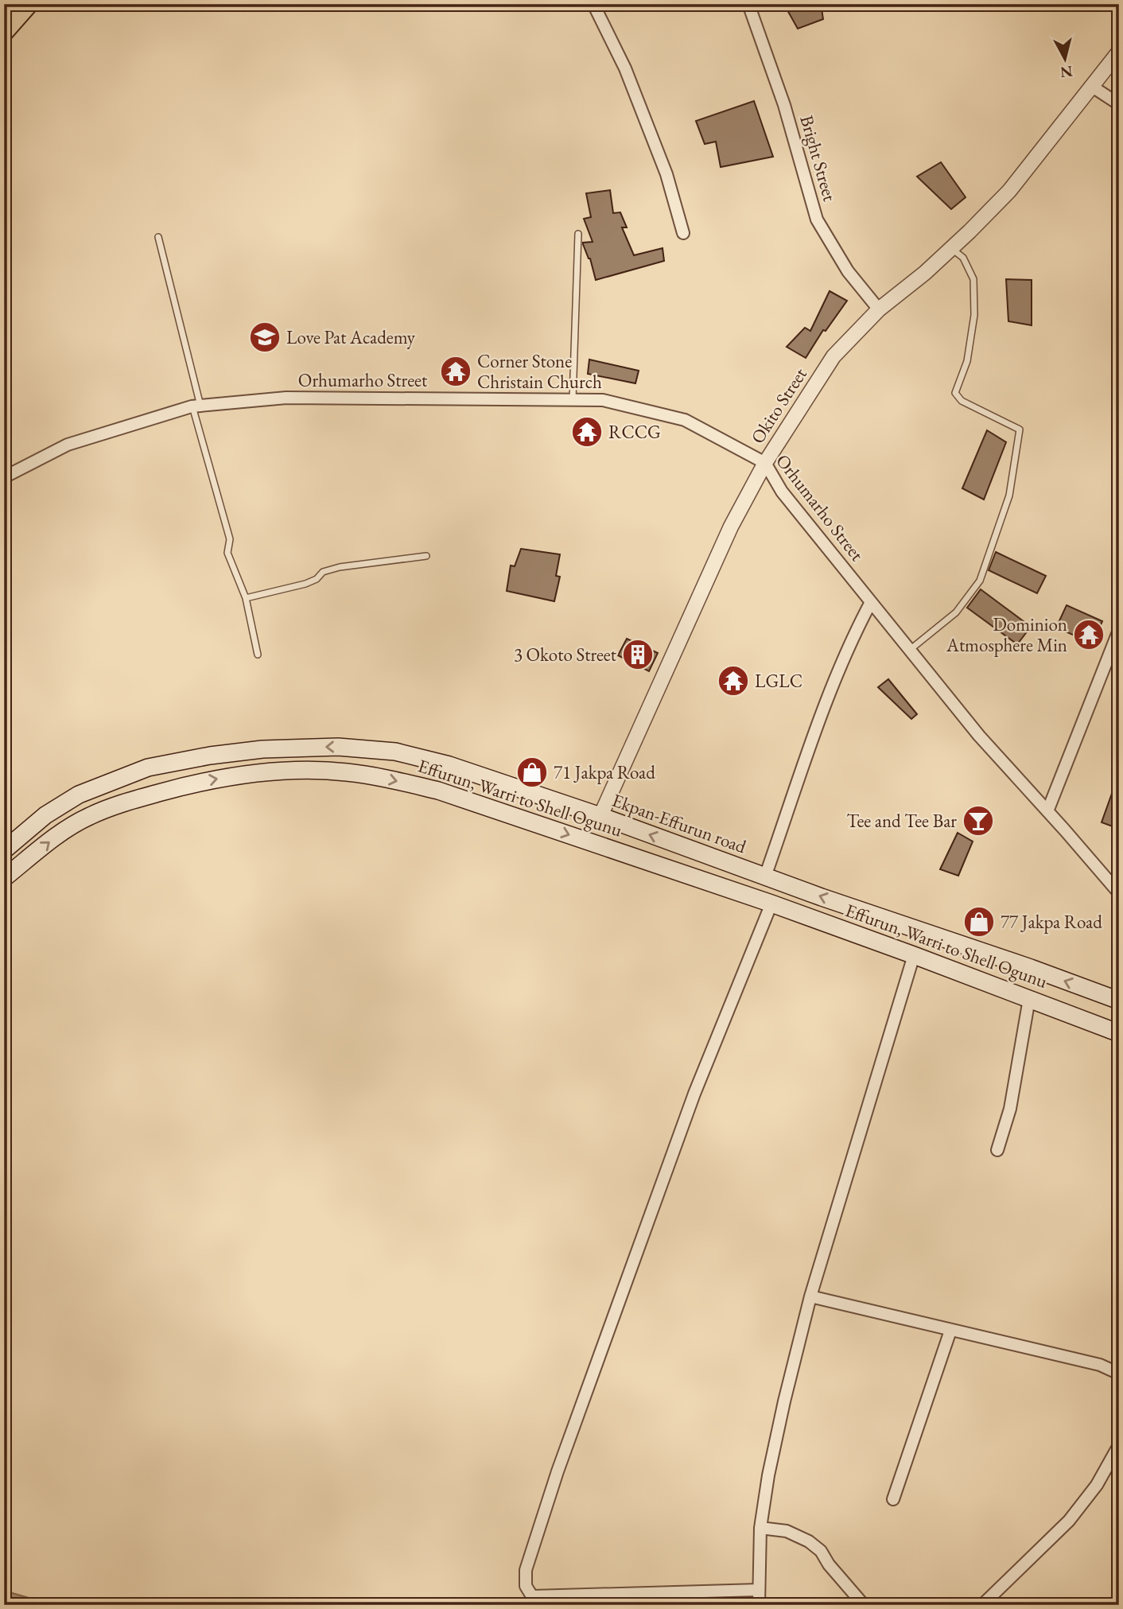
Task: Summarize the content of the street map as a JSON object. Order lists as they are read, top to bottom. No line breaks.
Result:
{"streets":{"main road":["Effurun, Warri to Shell Ogunu","Ekpan-Effurun road"],"street":["Bright Street","Orhumarho Street","Okito Street"]},"crossings":[["Bright Street","Okito Street"],["Orhumarho Street","Okito Street"],["Okito Street","Ekpan-Effurun road"]],"one_way":["Effurun, Warri to Shell Ogunu","Ekpan-Effurun road"],"places":{"school or university":["Love Pat Academy"],"temple":["Corner Stone Christain Church","RCCG","Dominion Atmosphere Min","LGLC"],"building":["3 Okoto Street"],"shop":["71 Jakpa Road","77 Jakpa Road"],"bar":["Tee and Tee Bar"]},"north":"bottom"}
